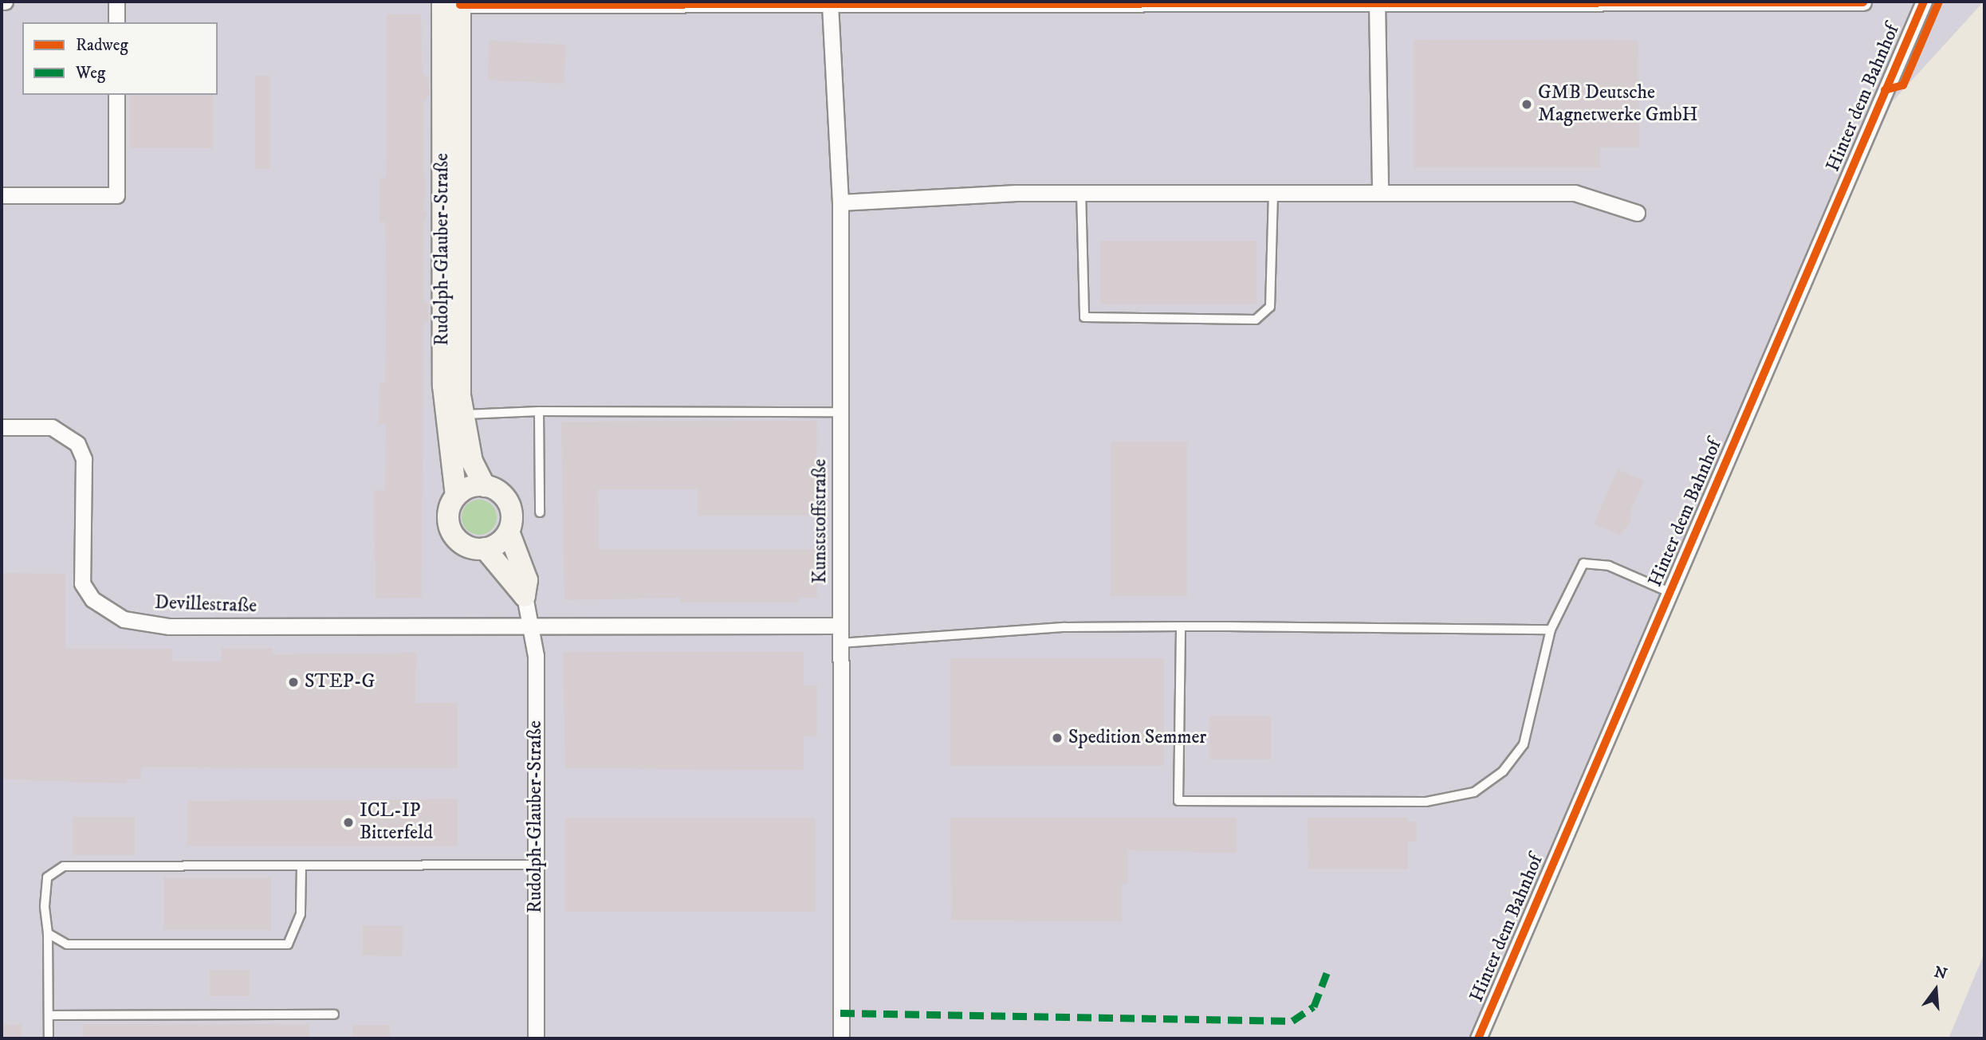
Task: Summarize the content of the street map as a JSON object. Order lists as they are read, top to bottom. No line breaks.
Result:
{"streets":{"street":["Hinter dem Bahnhof","Rudolph-Glauber-Straße","Kunststoffstraße","Devillestraße"]},"crossings":[["Rudolph-Glauber-Straße","Devillestraße"],["Kunststoffstraße","Devillestraße"]],"places":["GMB Deutsche Magnetwerke GmbH","STEP-G","Spedition Semmer","ICL-IP Bitterfeld"],"legend":["Radweg","Weg"],"north":"top"}
